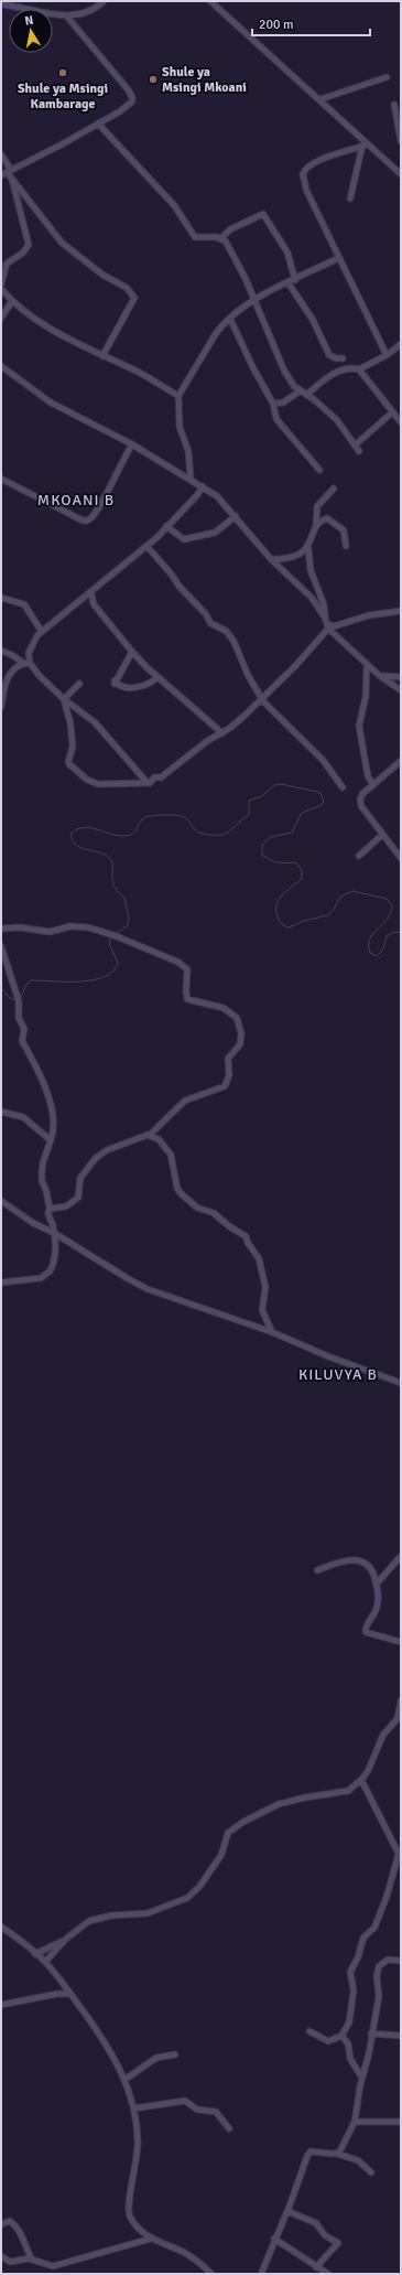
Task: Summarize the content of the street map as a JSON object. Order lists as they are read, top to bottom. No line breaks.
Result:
{"districts":["MKOANI B","KILUVYA B"],"places":["Shule ya Msingi Kambarage","Shule ya Msingi Mkoani"],"scale_bar":"200 m","north":"top"}
